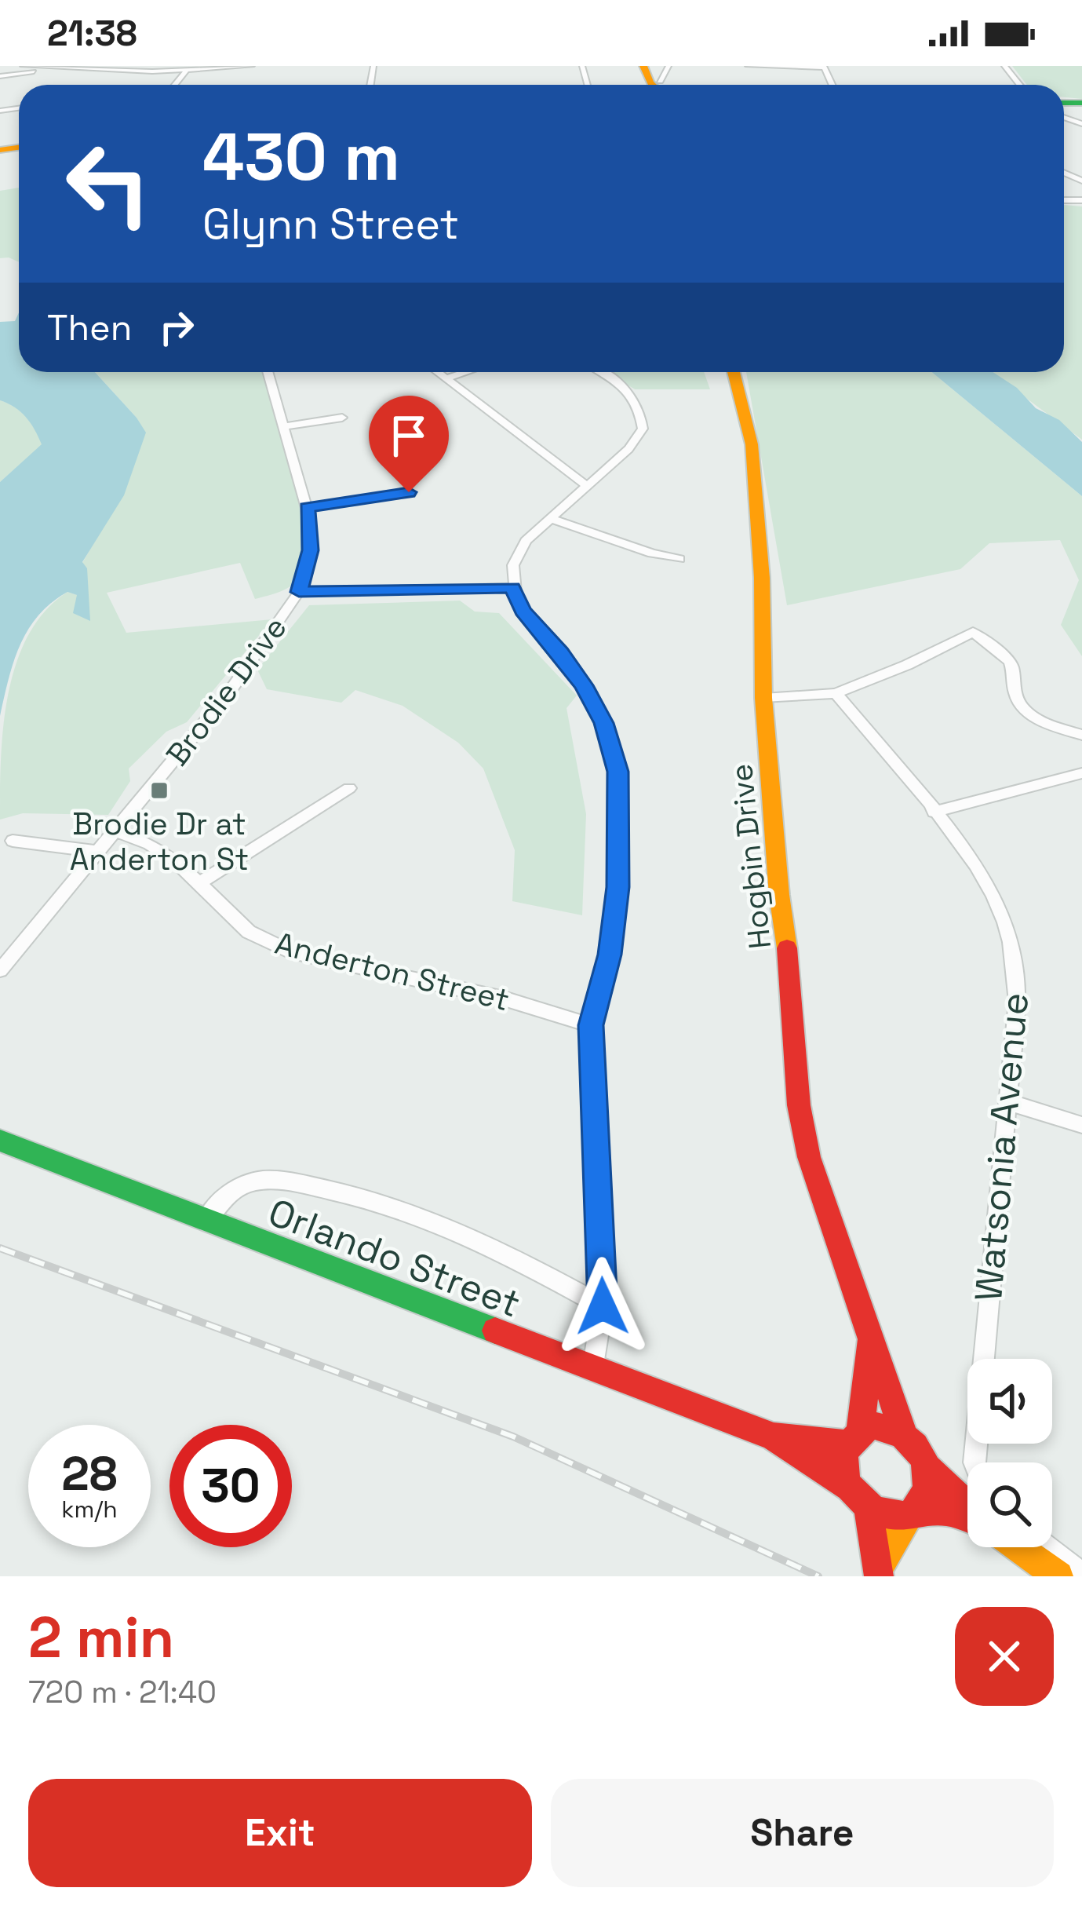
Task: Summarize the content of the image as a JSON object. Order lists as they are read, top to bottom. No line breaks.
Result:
{"streets":{"main road":["Hogbin Drive","Orlando Street"],"street":["Brodie Drive","Anderton Street","Watsonia Avenue"]},"crossings":[["Brodie Drive","Anderton Street"],["Hogbin Drive","Orlando Street"]],"places":{"transit":["Brodie Dr at Anderton St"]},"page":{"status":"21:38","turn":["430 m","Glynn Street"],"then":"Then","speed":"28 km/h","limit":"30","heading":["2 min","720 m · 21:40"],"buttons":["Exit","Share"]}}
